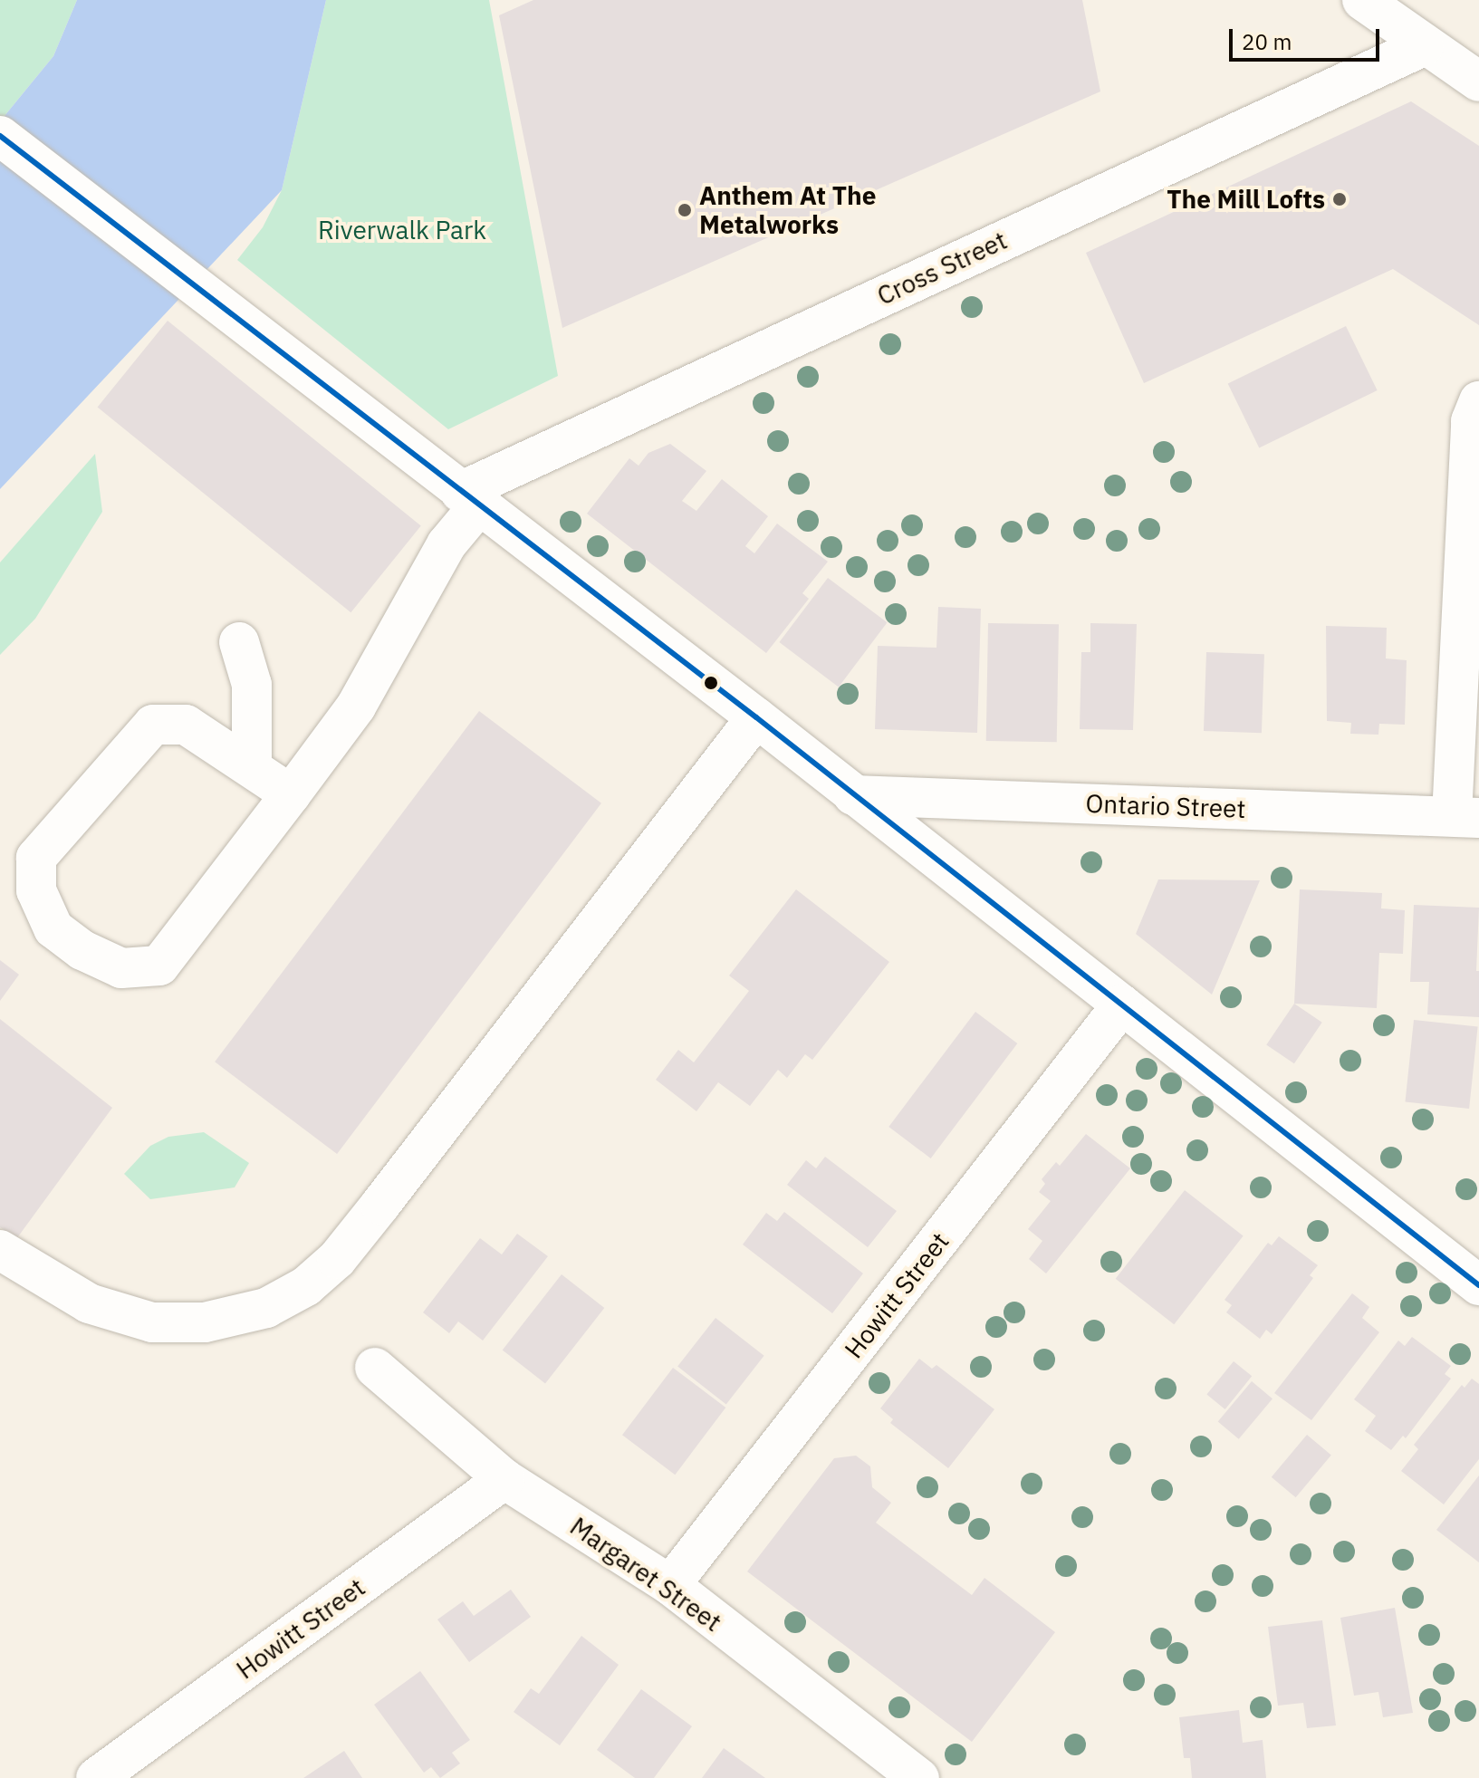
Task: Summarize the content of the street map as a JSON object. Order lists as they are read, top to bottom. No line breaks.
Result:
{"streets":{"street":["Cross Street","Ontario Street","Howitt Street","Margaret Street"]},"crossings":[["Howitt Street","Margaret Street"]],"parks":["Riverwalk Park"],"places":["The Mill Lofts","Anthem At The Metalworks"],"scale_bar":"20 m"}
